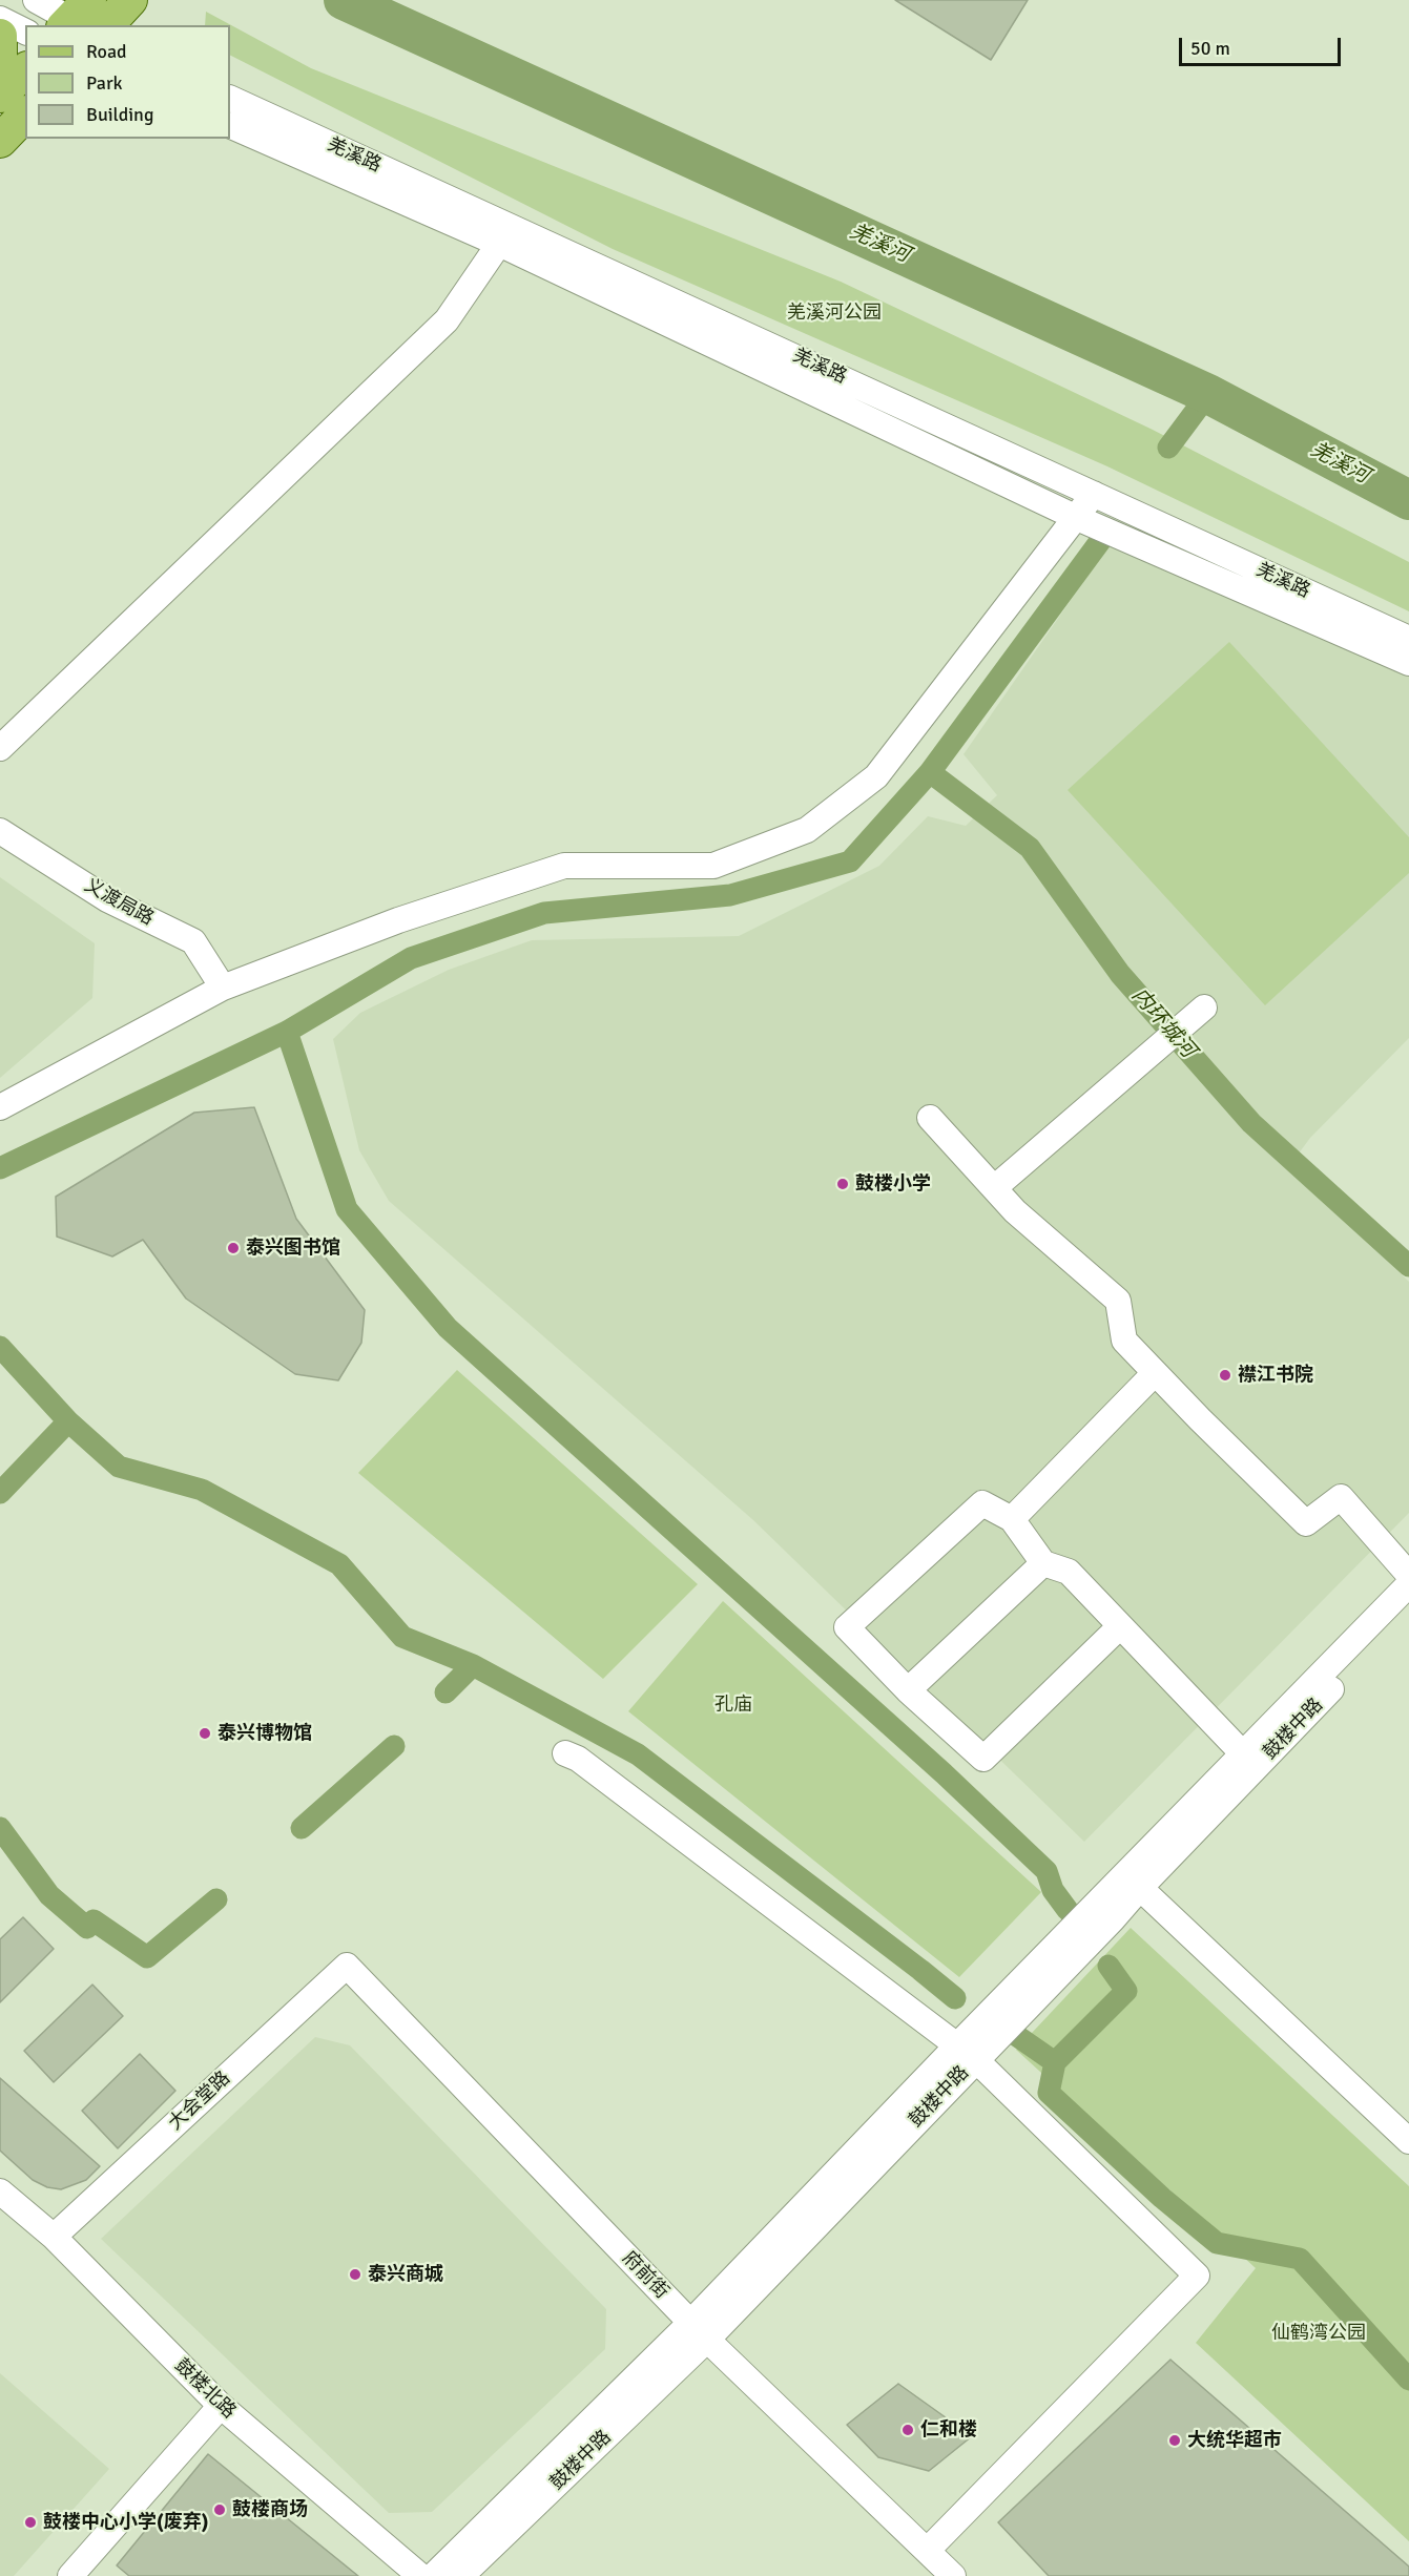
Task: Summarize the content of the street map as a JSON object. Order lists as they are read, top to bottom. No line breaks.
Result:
{"streets":{"street":["羌溪路","义渡局路","鼓楼中路","大会堂路","府前街","鼓楼北路"]},"crossings":[["鼓楼中路","府前街"],["大会堂路","府前街"],["大会堂路","鼓楼北路"]],"water":["羌溪河","内环城河"],"parks":["羌溪河公园","孔庙","仙鹤湾公园"],"places":["鼓楼小学","泰兴图书馆","襟江书院","泰兴博物馆","泰兴商城","仁和楼","大统华超市","鼓楼商场","鼓楼中心小学(废弃)"],"legend":["Road","Park","Building"],"scale_bar":"50 m"}
